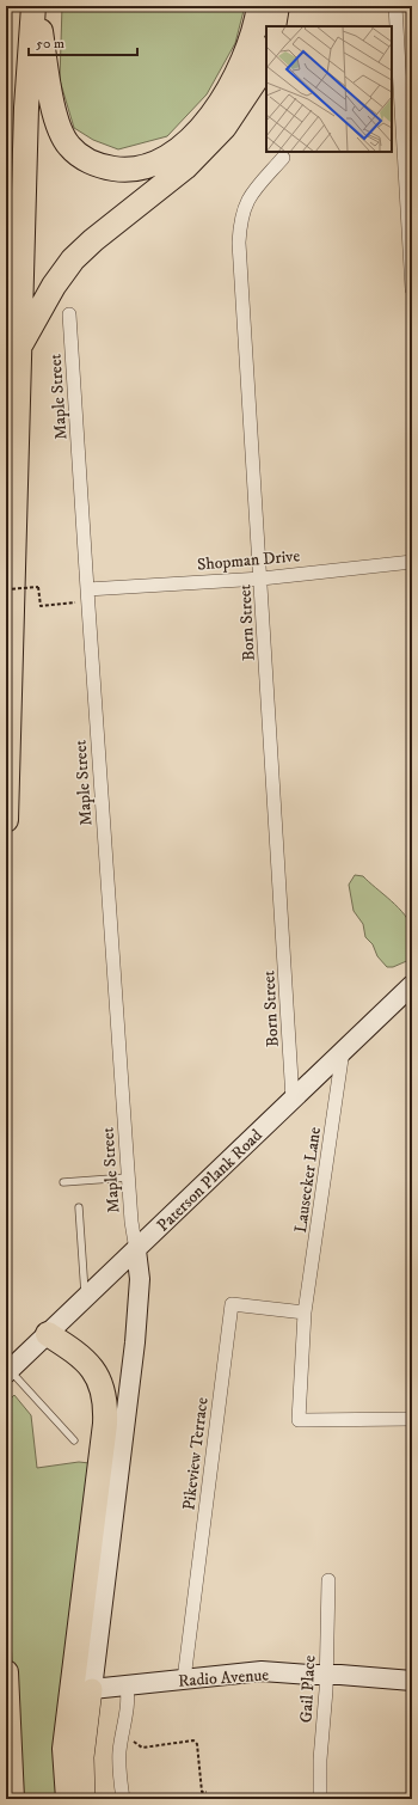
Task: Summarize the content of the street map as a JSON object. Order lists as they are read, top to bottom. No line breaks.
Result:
{"streets":{"street":["Maple Street","Shopman Drive","Born Street","Paterson Plank Road","Lausecker Lane","Pikeview Terrace","Radio Avenue","Gail Place"]},"crossings":[["Maple Street","Shopman Drive"],["Maple Street","Paterson Plank Road"],["Shopman Drive","Born Street"],["Born Street","Paterson Plank Road"],["Paterson Plank Road","Lausecker Lane"],["Lausecker Lane","Pikeview Terrace"],["Pikeview Terrace","Radio Avenue"],["Radio Avenue","Gail Place"]],"scale_bar":"50 m"}
